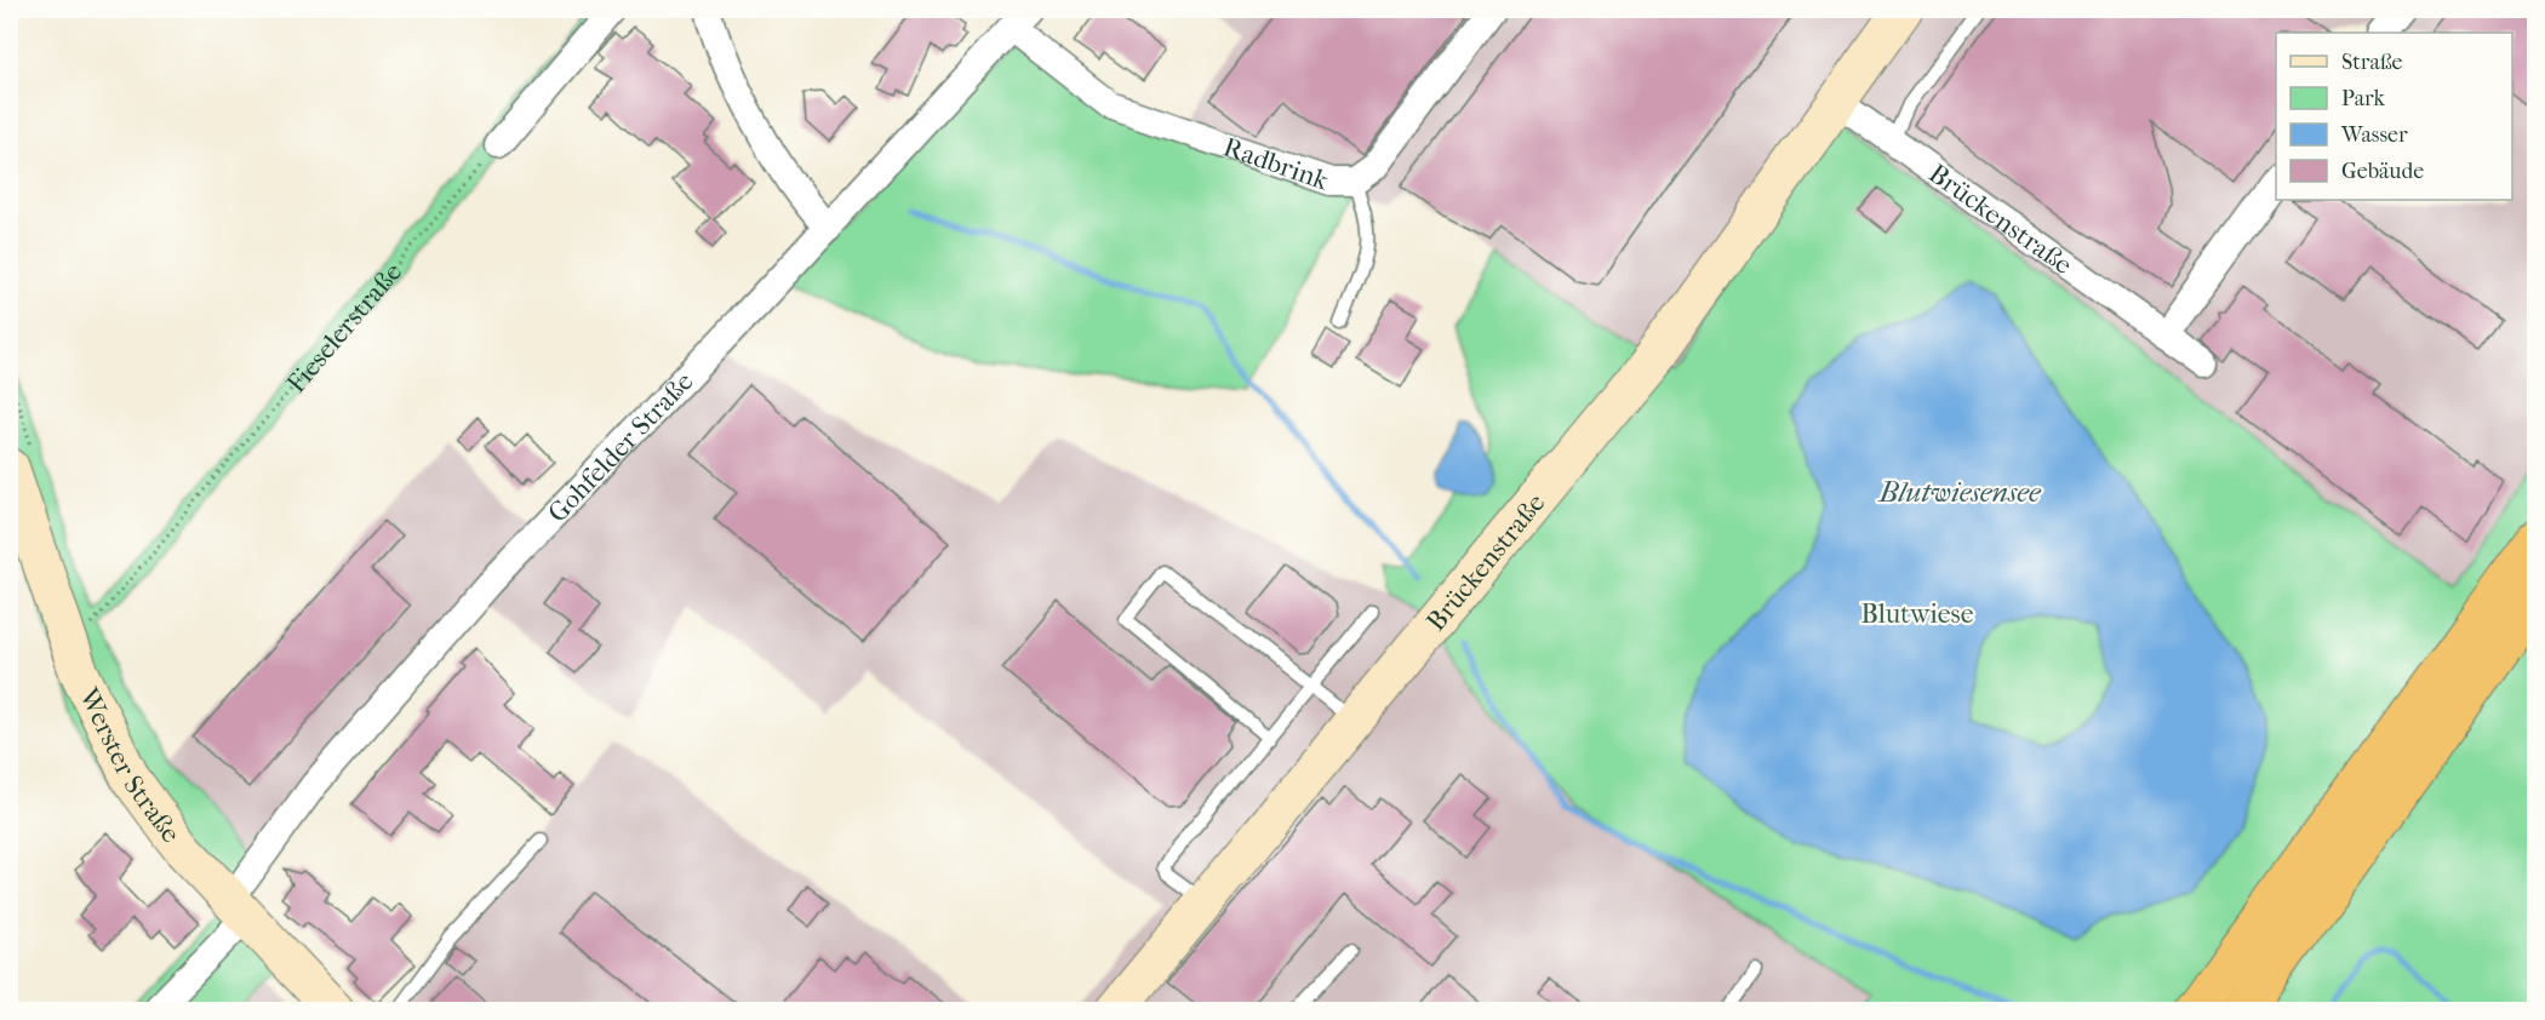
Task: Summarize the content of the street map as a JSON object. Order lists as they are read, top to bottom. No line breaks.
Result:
{"streets":{"main road":["Brückenstraße","Werster Straße"],"street":["Radbrink","Gohfelder Straße"],"path":["Fieselerstraße"]},"crossings":[["Radbrink","Gohfelder Straße"],["Gohfelder Straße","Werster Straße"]],"water":["Blutwiesensee"],"parks":["Blutwiese"],"legend":["Straße","Park","Wasser","Gebäude"]}
